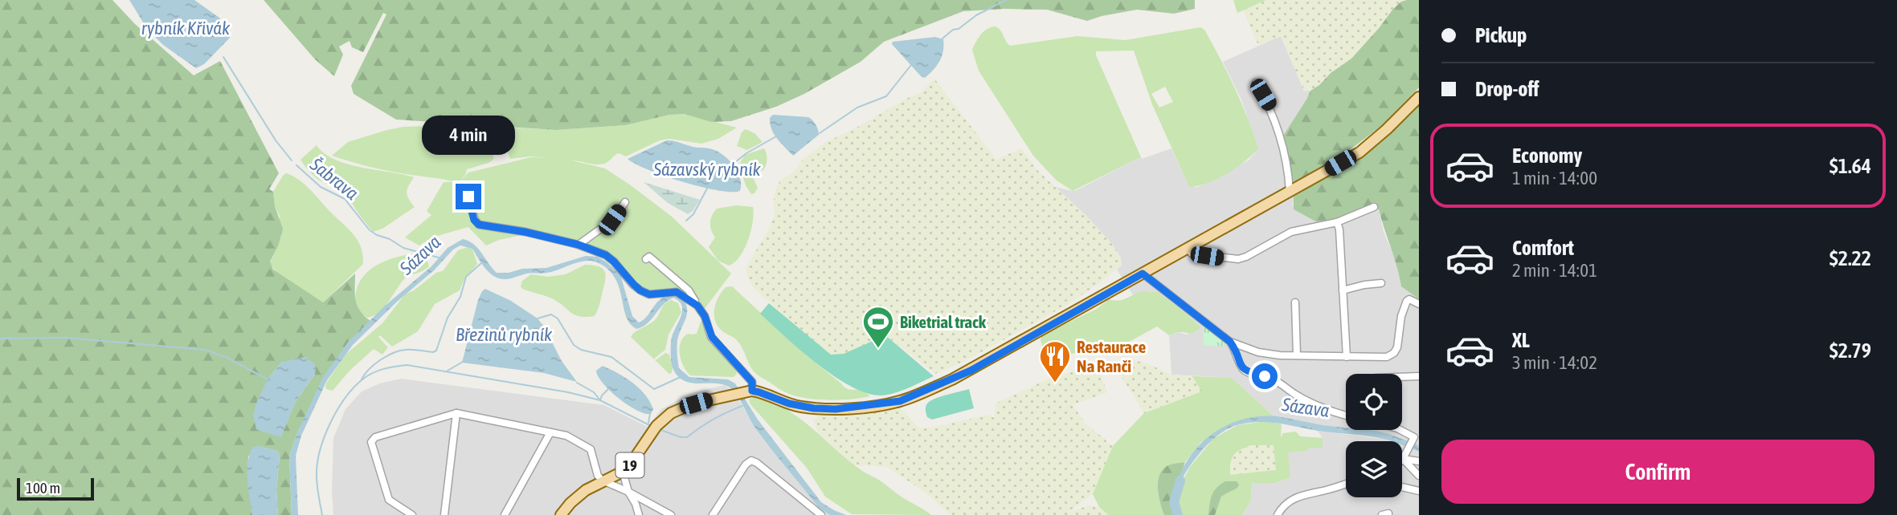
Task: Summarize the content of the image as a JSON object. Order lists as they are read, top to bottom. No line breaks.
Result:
{"streets":{"main road":["19"]},"water":["rybník Křivák","Sázavský rybník","Šabrava","Sázava","Březinů rybník"],"places":{"sports":["Biketrial track"],"restaurant":["Restaurace Na Ranči"]},"scale_bar":"100 m","page":{"banner":["Pickup","Drop-off"],"bubble":"4 min","list":[{"name":"Economy","note":"1 min · 14:00","value":"$1.64"},{"name":"Comfort","note":"2 min · 14:01","value":"$2.22"},{"name":"XL","note":"3 min · 14:02","value":"$2.79"}],"buttons":"Confirm","scale":"100 m"}}
